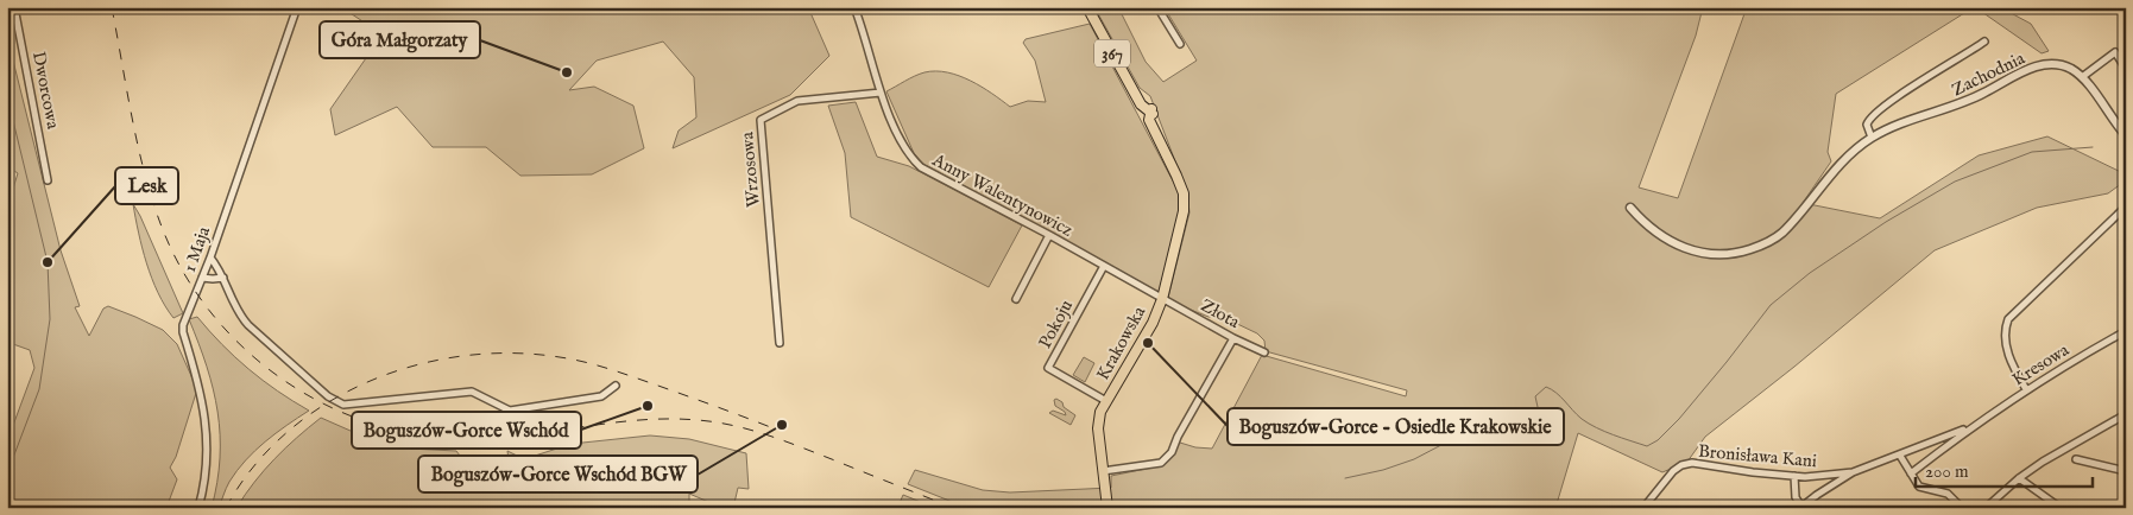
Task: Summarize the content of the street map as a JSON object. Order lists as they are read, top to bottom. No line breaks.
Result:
{"streets":{"main road":["367","Krakowska"],"street":["Zachodnia","Dworcowa","Wrzosowa","Anny Walentynowicz","1 Maja","Złota","Pokoju","Kresowa","Bronisława Kani"]},"crossings":[["Wrzosowa","Anny Walentynowicz"],["Anny Walentynowicz","Złota"],["Anny Walentynowicz","Pokoju"],["Anny Walentynowicz","Krakowska"],["Złota","Krakowska"],["Pokoju","Krakowska"]],"places":["Góra Małgorzaty","Lesk","Boguszów-Gorce - Osiedle Krakowskie","Boguszów-Gorce Wschód","Boguszów-Gorce Wschód BGW"],"scale_bar":"200 m"}
